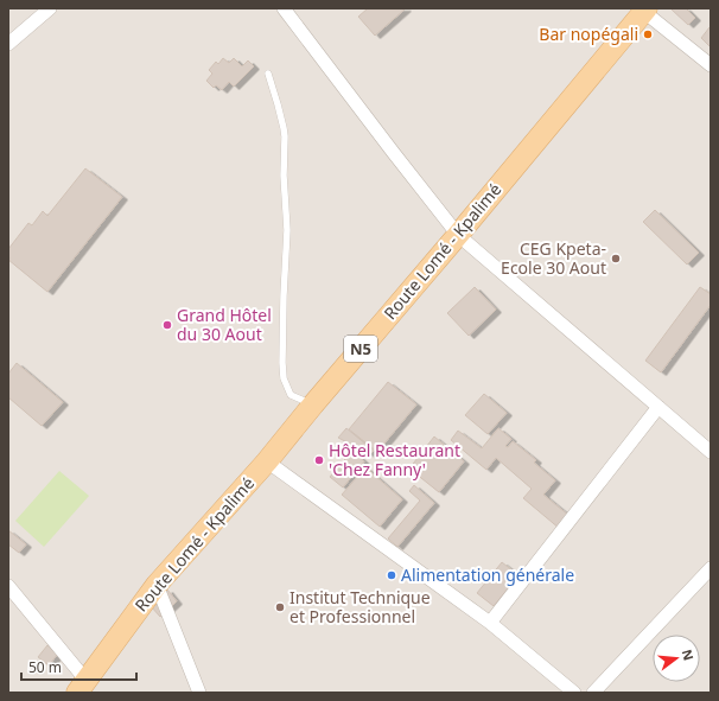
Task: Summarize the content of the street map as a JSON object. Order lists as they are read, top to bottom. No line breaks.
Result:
{"streets":{"main road":["Route Lomé - Kpalimé","N5"]},"places":["Bar nopégali","CEG Kpeta- Ecole 30 Aout","Grand Hôtel du 30 Aout","Hôtel Restaurant 'Chez Fanny'","Alimentation générale","Institut Technique et Professionnel"],"scale_bar":"50 m","north":"right"}
